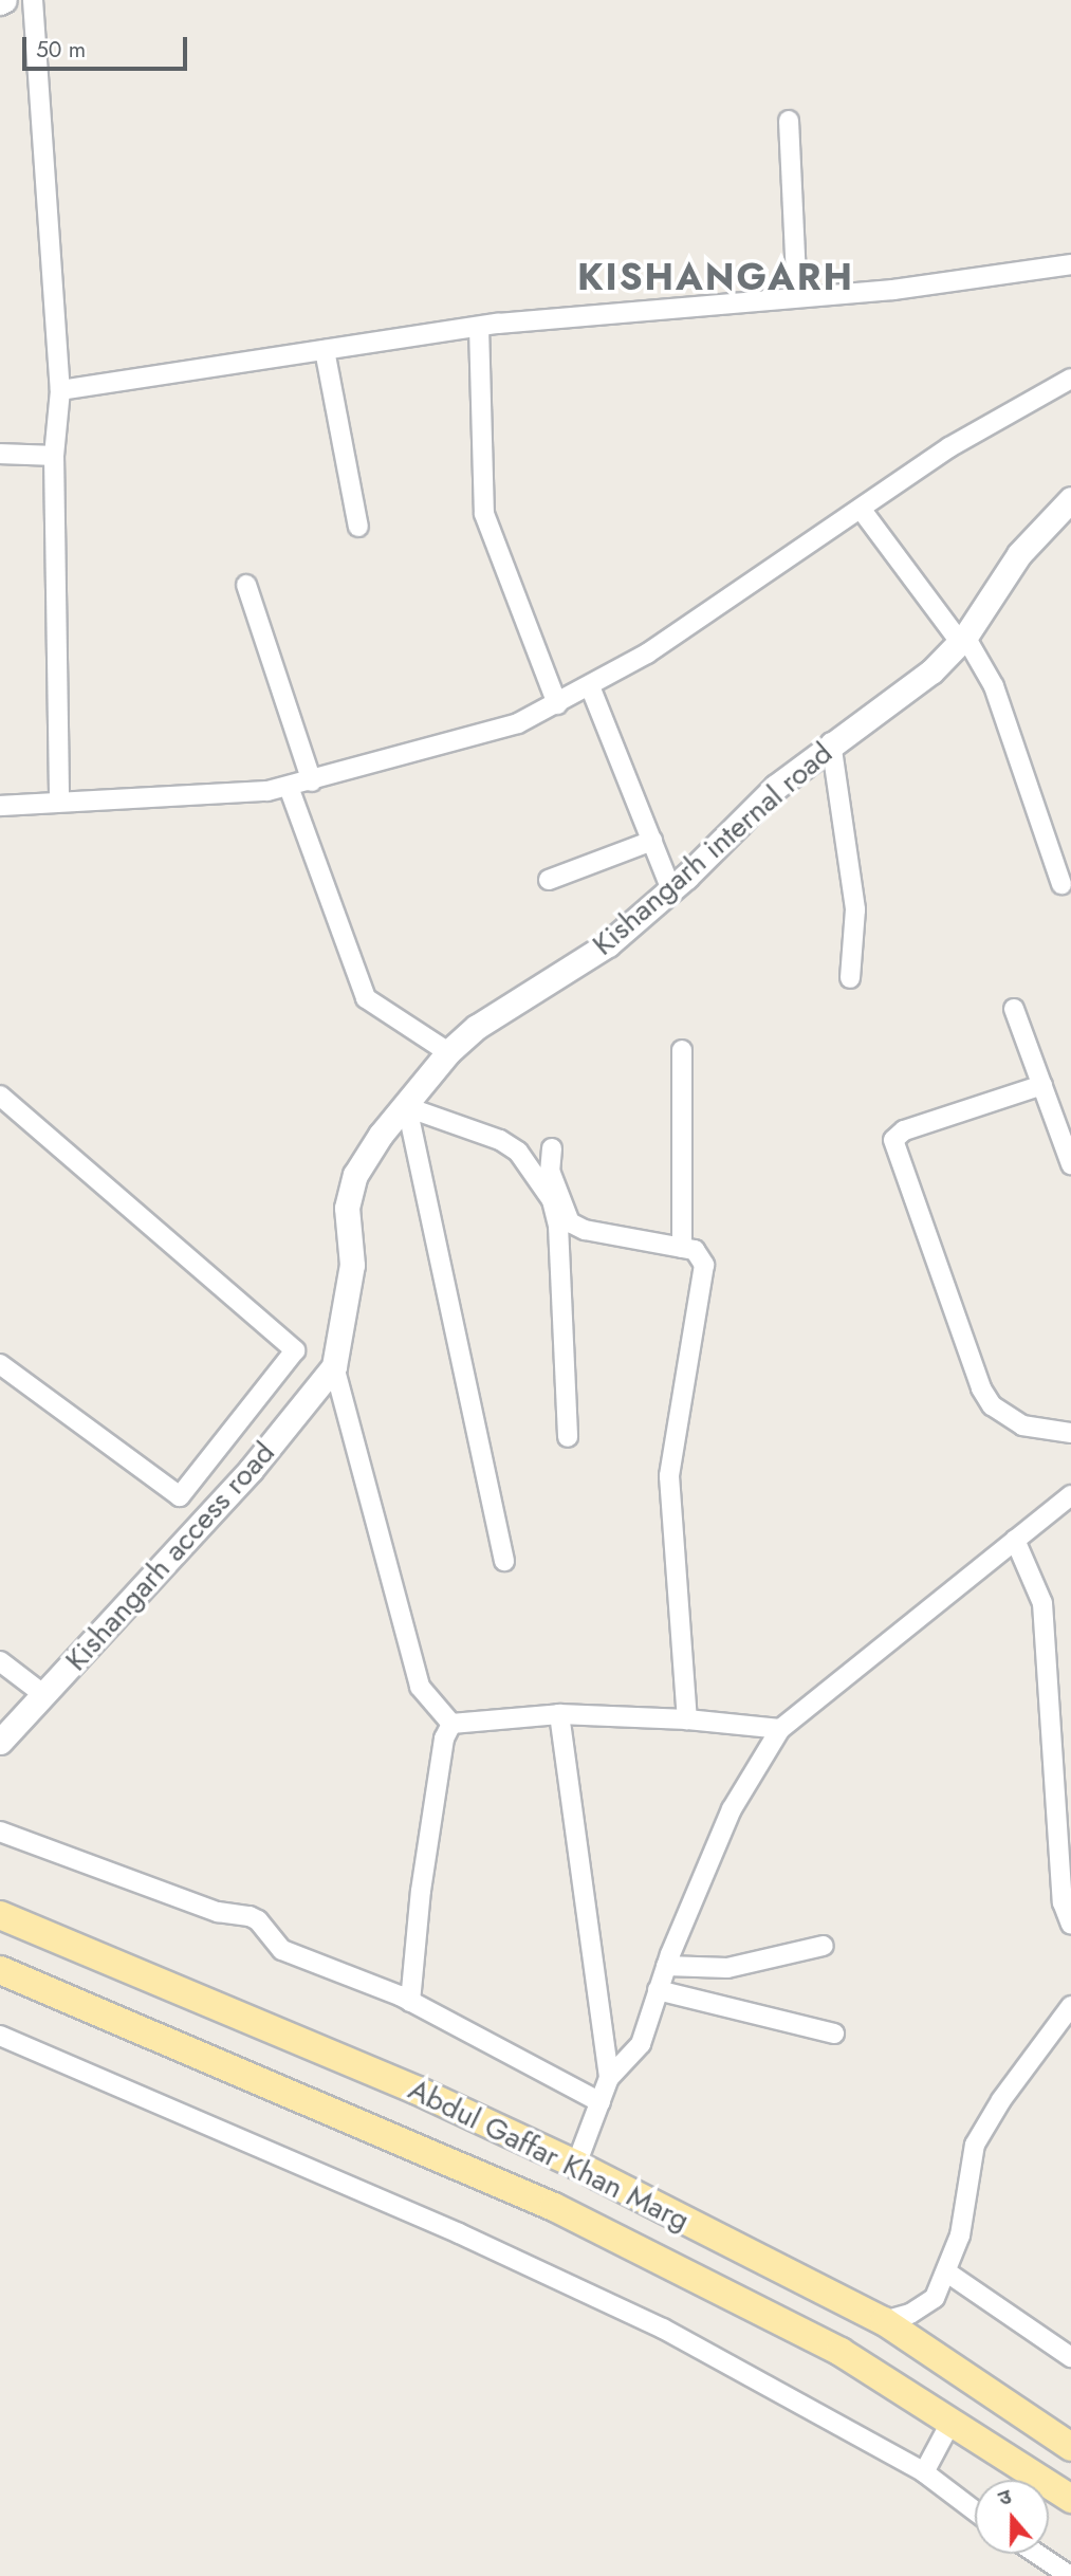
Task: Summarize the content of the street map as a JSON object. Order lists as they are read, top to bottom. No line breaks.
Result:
{"streets":{"main road":["Abdul Gaffar Khan Marg"],"street":["Kishangarh internal road","Kishangarh access road"]},"crossings":[["Kishangarh internal road","Kishangarh access road"]],"districts":["KISHANGARH"],"scale_bar":"50 m","north":"top"}
